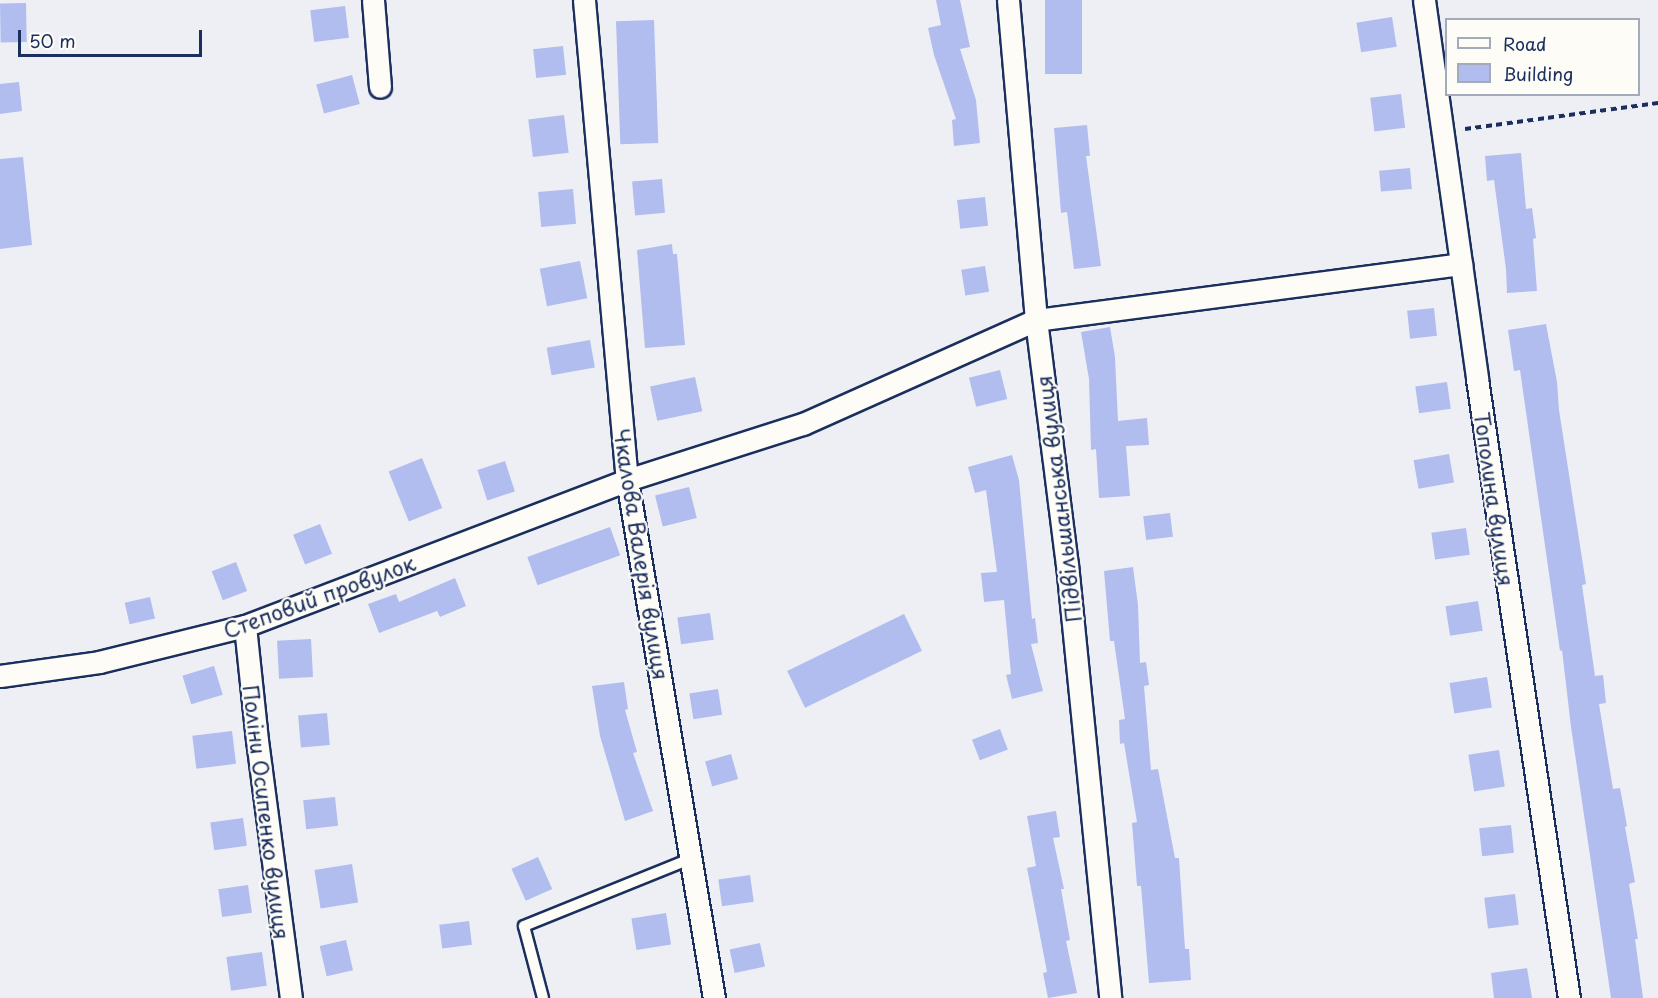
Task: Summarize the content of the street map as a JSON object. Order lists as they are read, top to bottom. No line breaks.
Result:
{"streets":{"street":["Підвільшанська вулиця","Тополина вулиця","Чкалова Валерія вулиця","Степовий провулок","Поліни Осипенко вулиця"]},"crossings":[["Підвільшанська вулиця","Степовий провулок"],["Тополина вулиця","Степовий провулок"],["Чкалова Валерія вулиця","Степовий провулок"],["Степовий провулок","Поліни Осипенко вулиця"]],"legend":["Road","Building"],"scale_bar":"50 m"}
